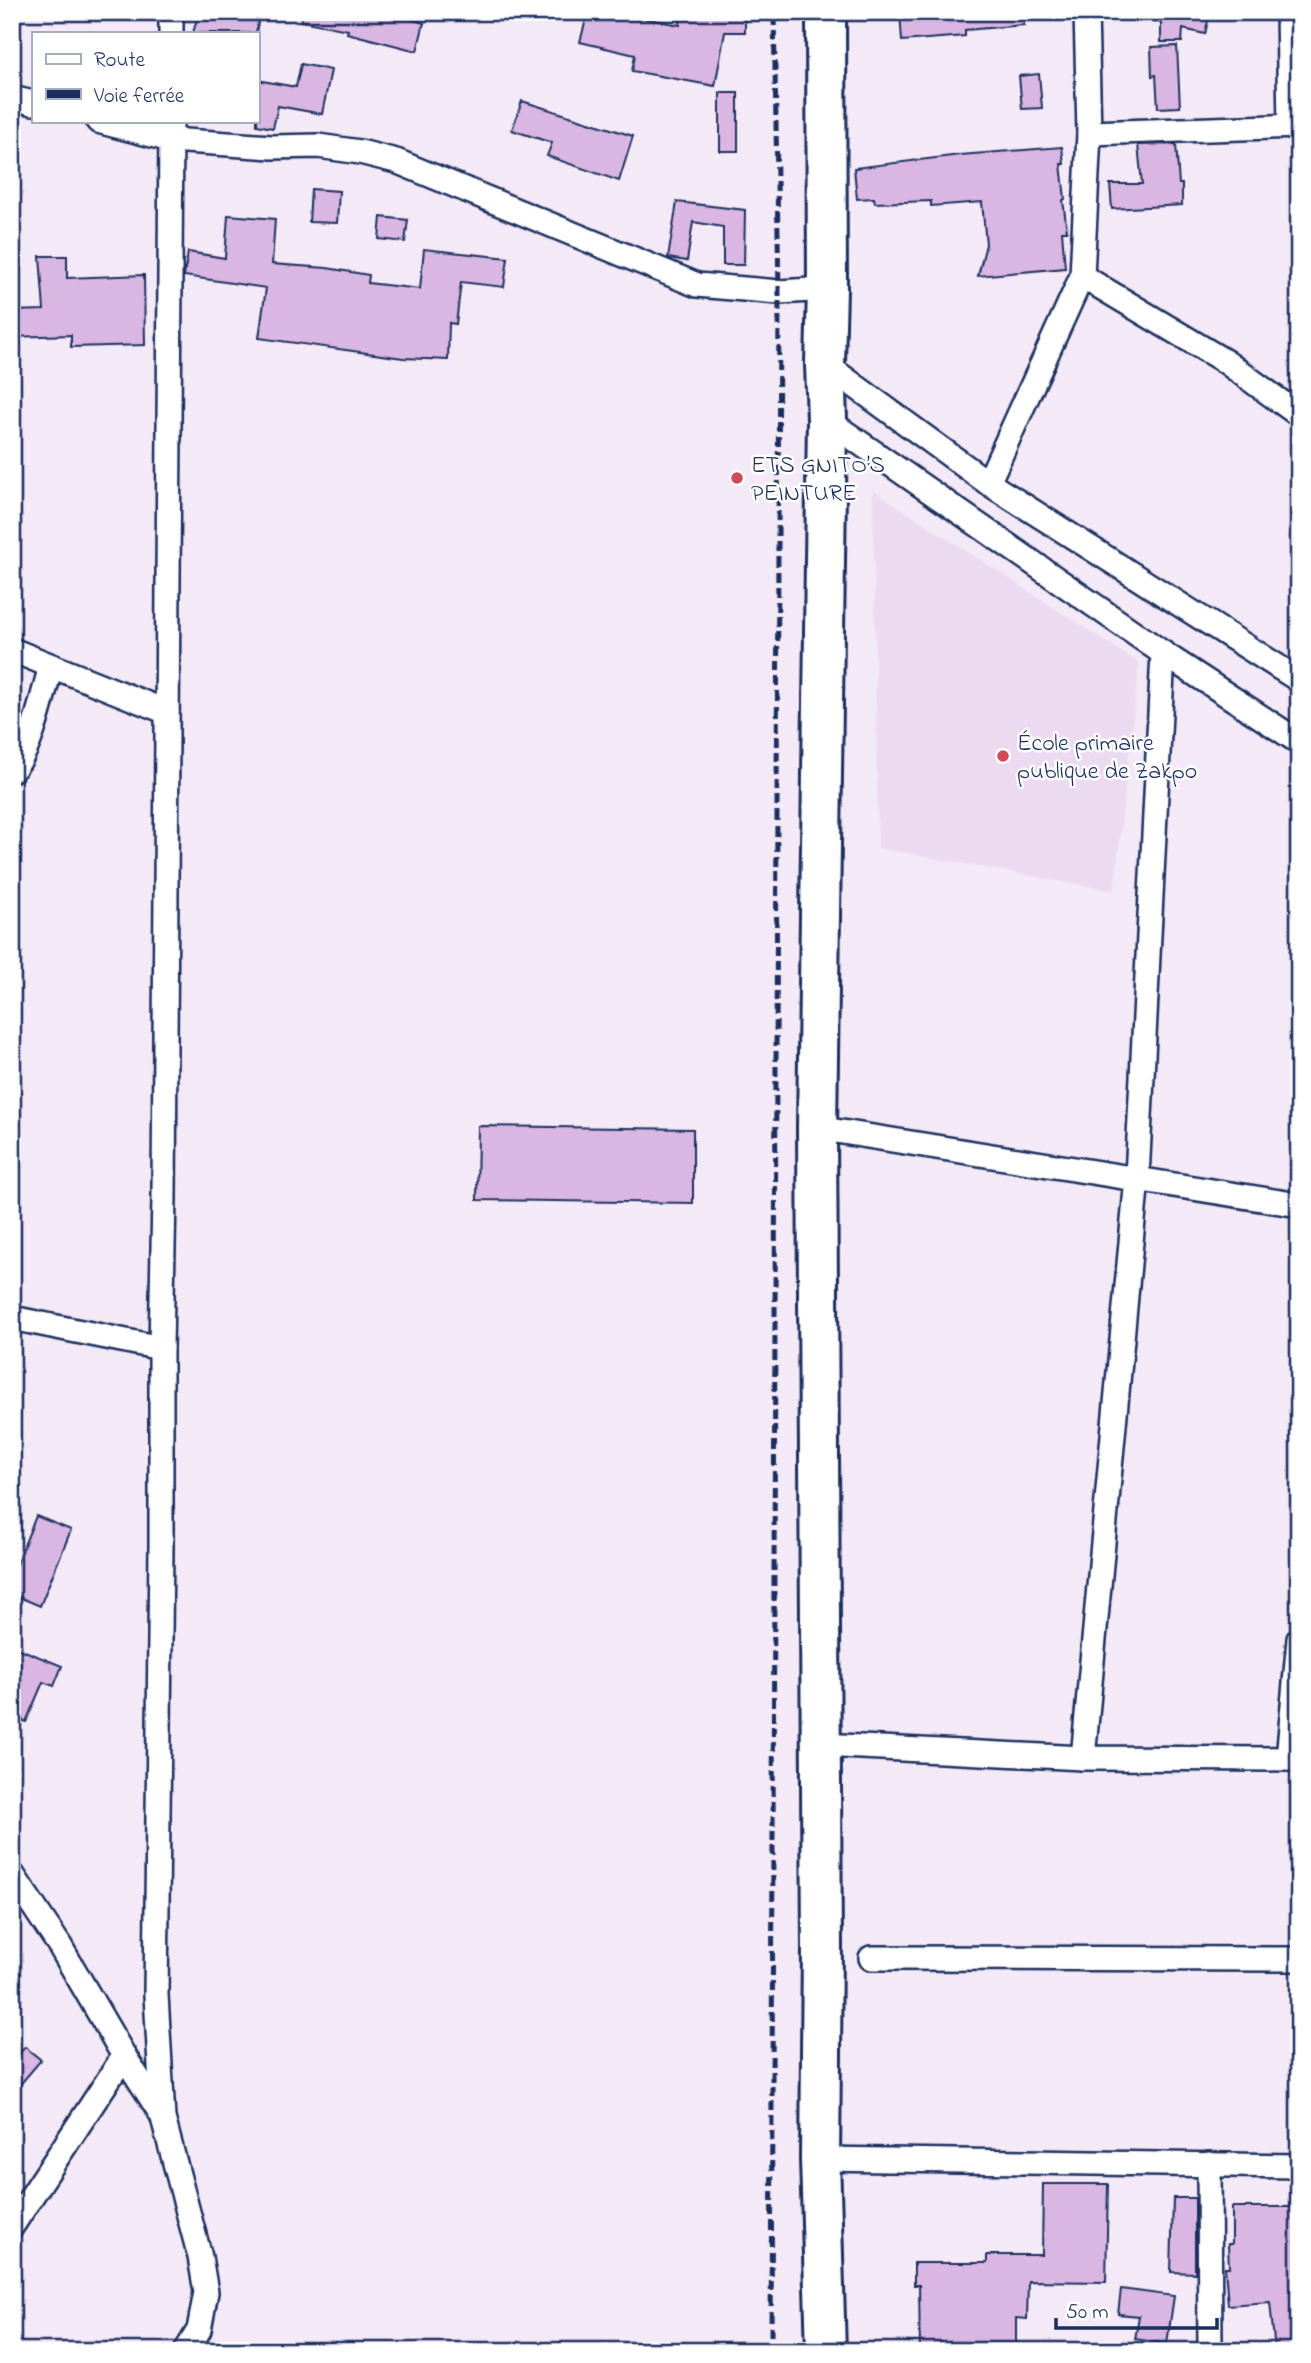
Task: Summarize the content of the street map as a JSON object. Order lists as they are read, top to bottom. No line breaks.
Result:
{"places":["ETS GNITO’S PEINTURE","École primaire publique de Zakpo"],"legend":["Route","Voie ferrée"],"scale_bar":"50 m"}
